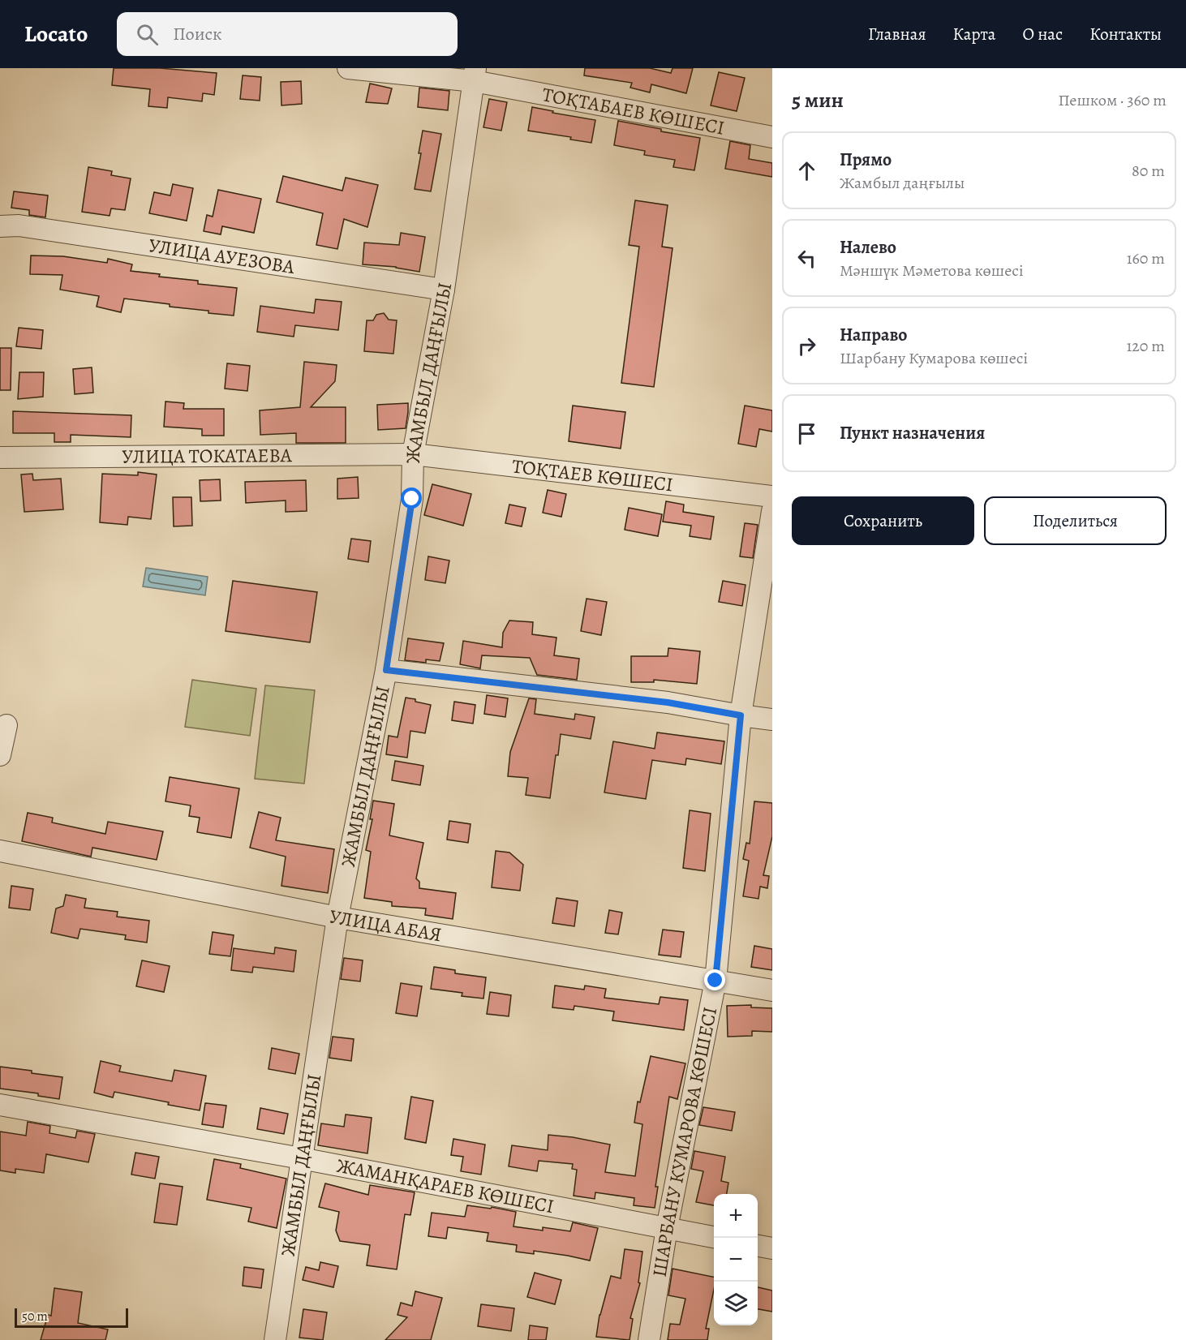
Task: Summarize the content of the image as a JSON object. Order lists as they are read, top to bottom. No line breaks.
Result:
{"streets":{"street":["ТОҚТАБАЕВ КӨШЕСІ","УЛИЦА АУЕЗОВА","ЖАМБЫЛ ДАҢҒЫЛЫ","УЛИЦА ТОКАТАЕВА","ТОҚТАЕВ КӨШЕСІ","УЛИЦА АБАЯ","ШАРБАНУ КУМАРОВА КӨШЕСІ","ЖАМАНҚАРАЕВ КӨШЕСІ"]},"crossings":[["ТОҚТАБАЕВ КӨШЕСІ","ЖАМБЫЛ ДАҢҒЫЛЫ"],["УЛИЦА АУЕЗОВА","ЖАМБЫЛ ДАҢҒЫЛЫ"],["ЖАМБЫЛ ДАҢҒЫЛЫ","УЛИЦА ТОКАТАЕВА"],["ЖАМБЫЛ ДАҢҒЫЛЫ","ТОҚТАЕВ КӨШЕСІ"],["ЖАМБЫЛ ДАҢҒЫЛЫ","УЛИЦА АБАЯ"],["ЖАМБЫЛ ДАҢҒЫЛЫ","ЖАМАНҚАРАЕВ КӨШЕСІ"],["УЛИЦА ТОКАТАЕВА","ТОҚТАЕВ КӨШЕСІ"],["УЛИЦА АБАЯ","ШАРБАНУ КУМАРОВА КӨШЕСІ"],["ШАРБАНУ КУМАРОВА КӨШЕСІ","ЖАМАНҚАРАЕВ КӨШЕСІ"]],"scale_bar":"50 m","page":{"header":"Locato","search":"Поиск","nav":["Главная","Карта","О нас","Контакты"],"heading":["5 мин","Пешком · 360 m"],"list":[["Прямо","Жамбыл даңғылы","80 m"],["Налево","Мәншүк Мәметова көшесі","160 m"],["Направо","Шарбану Кумарова көшесі","120 m"],"Пункт назначения"],"buttons":["Сохранить","Поделиться"],"map_buttons":["+","−"],"scale":"50 m"}}
